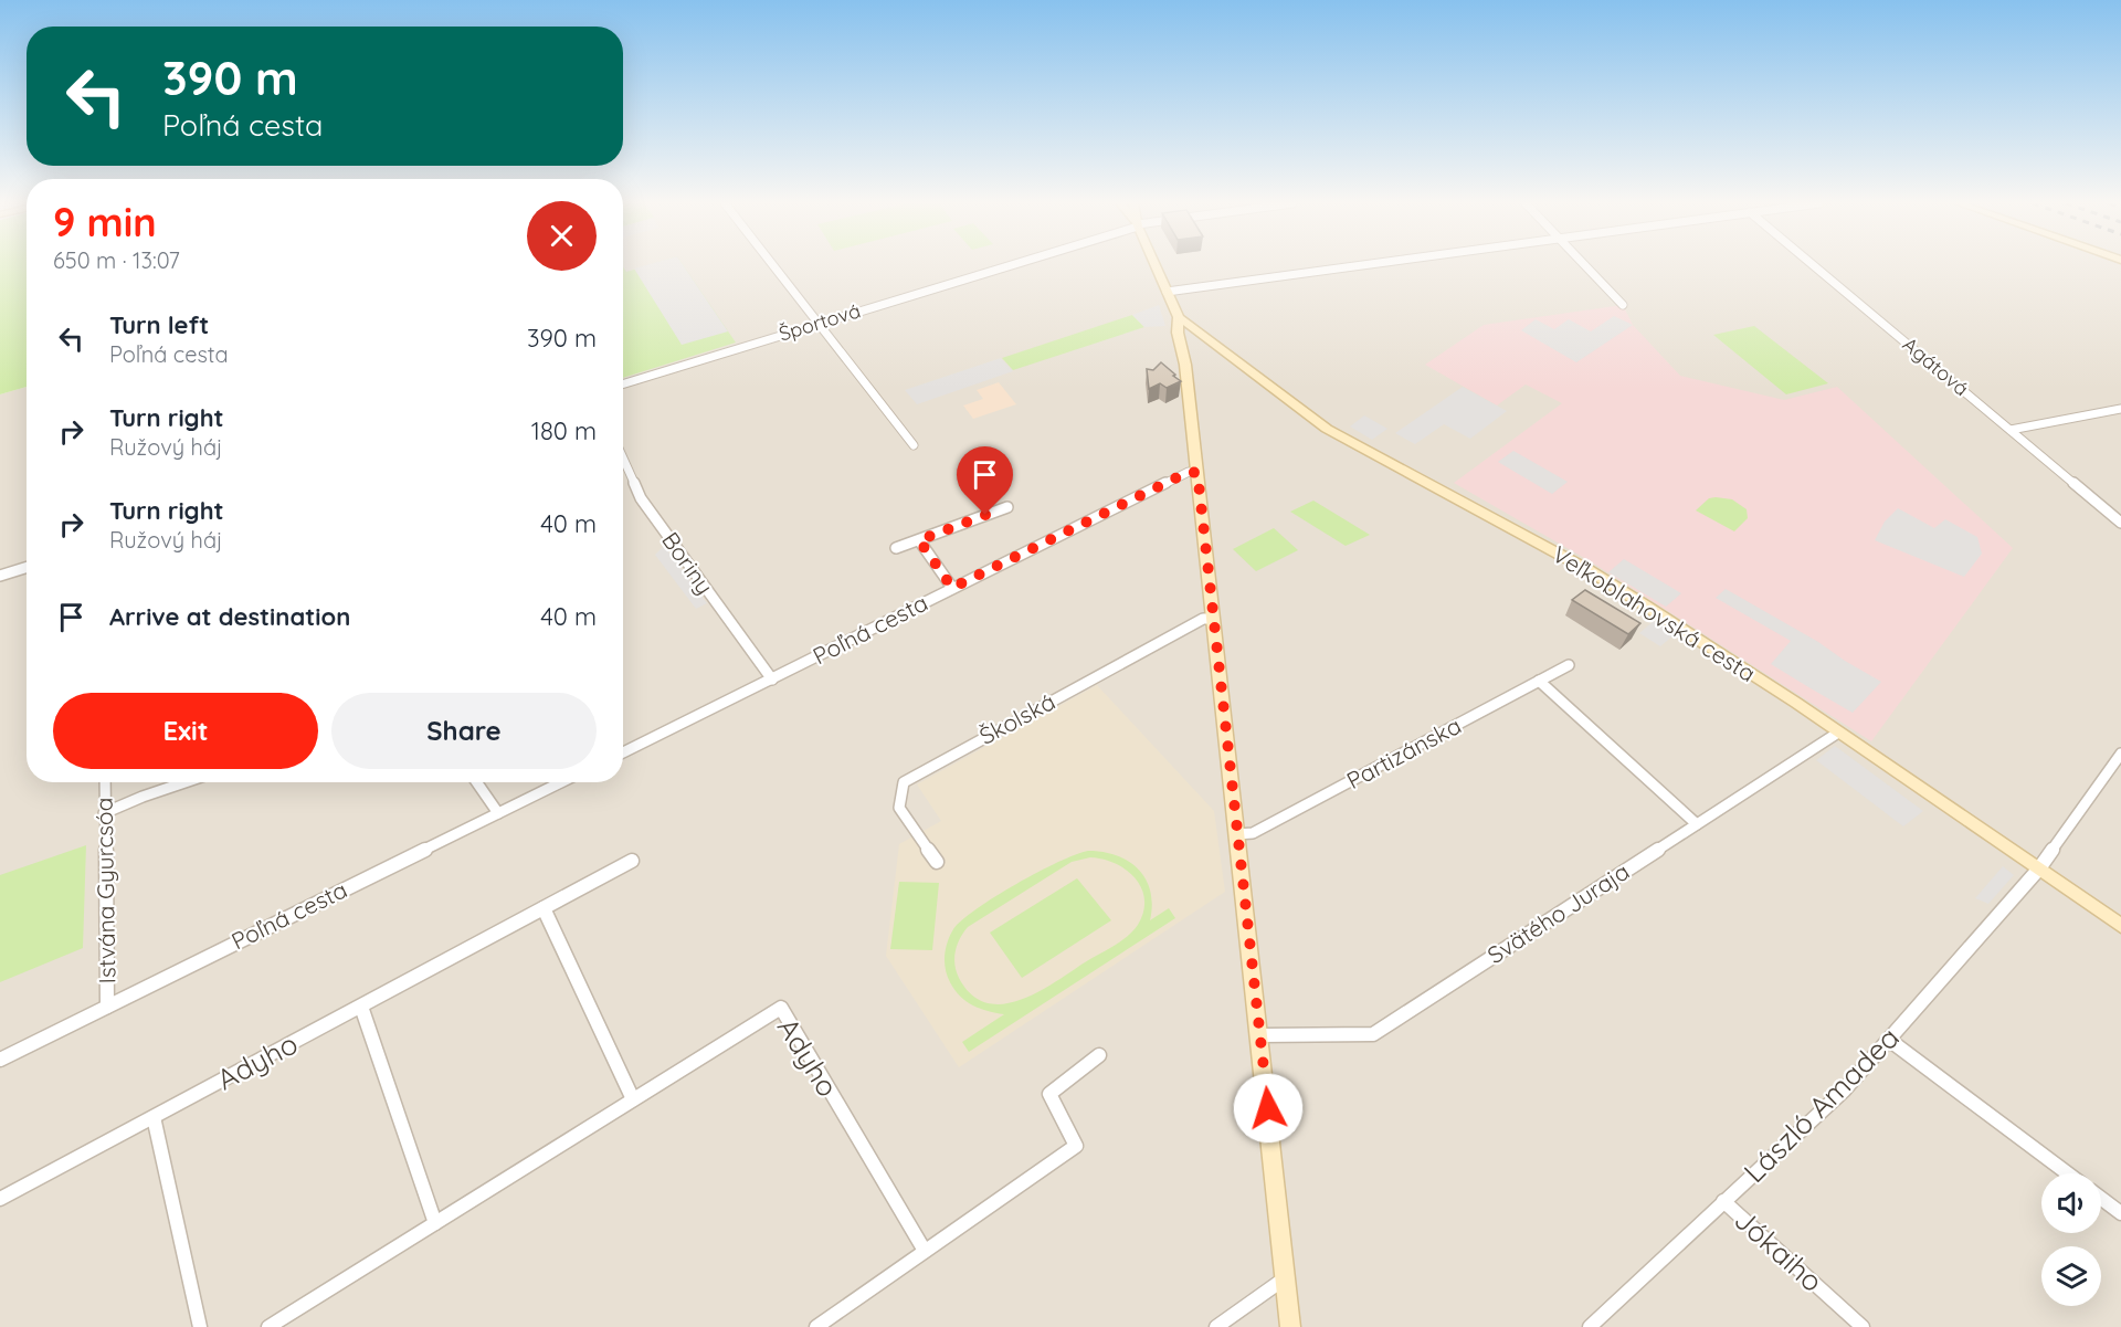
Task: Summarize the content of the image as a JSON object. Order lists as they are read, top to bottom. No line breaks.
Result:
{"streets":{"street":["Športová","Agátová","Boriny","Veľkoblahovská cesta","Poľná cesta","Školská","Partizánska","Istvána Gyurcsóa","Svätého Juraja","Adyho","László Amadea","Jókaiho"]},"crossings":[["Boriny","Poľná cesta"],["Veľkoblahovská cesta","Svätého Juraja"],["Veľkoblahovská cesta","László Amadea"],["Poľná cesta","Istvána Gyurcsóa"],["László Amadea","Jókaiho"]],"page":{"turn":["390 m","Poľná cesta"],"heading":["9 min","650 m · 13:07"],"list":[{"name":"Turn left","note":"Poľná cesta","value":"390 m"},{"name":"Turn right","note":"Ružový háj","value":"180 m"},{"name":"Turn right","note":"Ružový háj","value":"40 m"},{"name":"Arrive at destination","value":"40 m"}],"buttons":["Exit","Share"]}}
